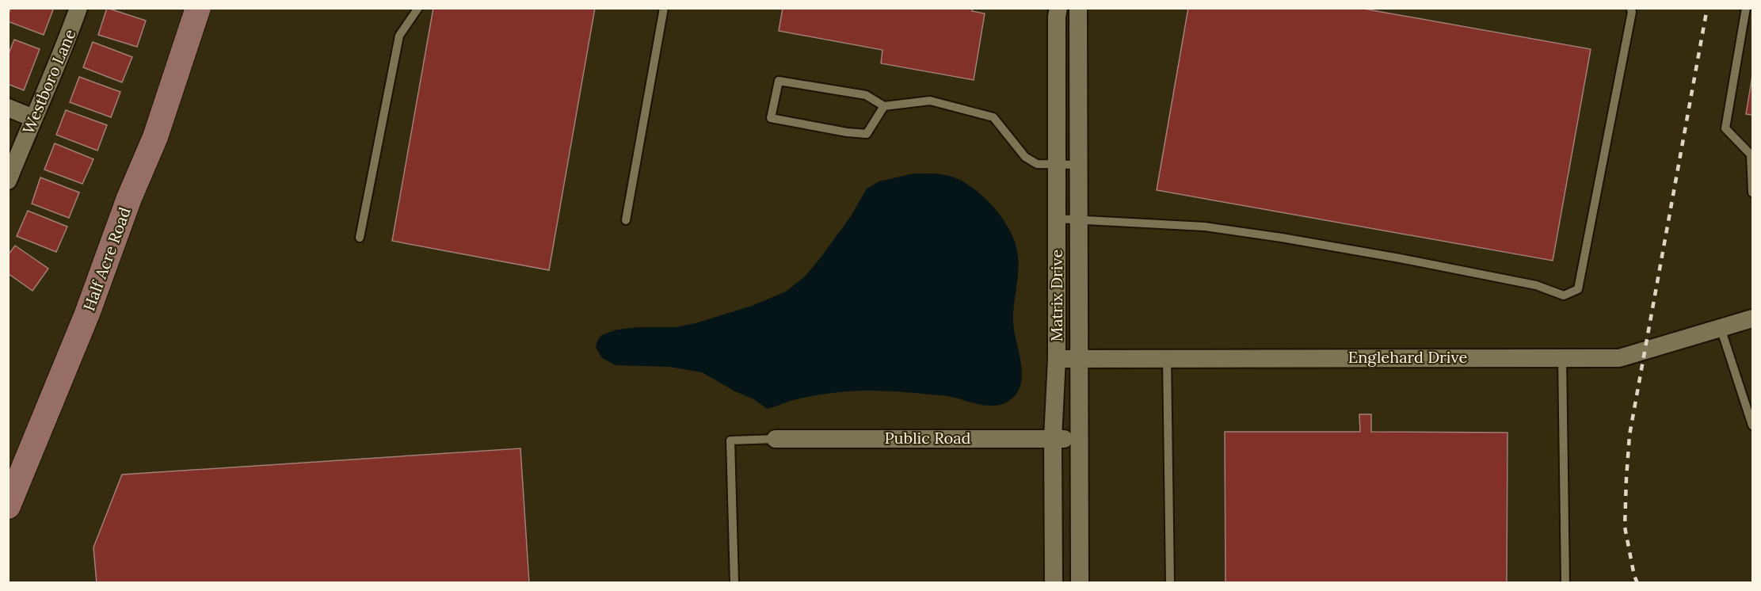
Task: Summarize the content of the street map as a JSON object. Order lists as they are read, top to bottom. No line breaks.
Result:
{"streets":{"street":["Westboro Lane","Half Acre Road","Matrix Drive","Englehard Drive","Public Road"]},"crossings":[["Matrix Drive","Englehard Drive"],["Matrix Drive","Public Road"]]}
